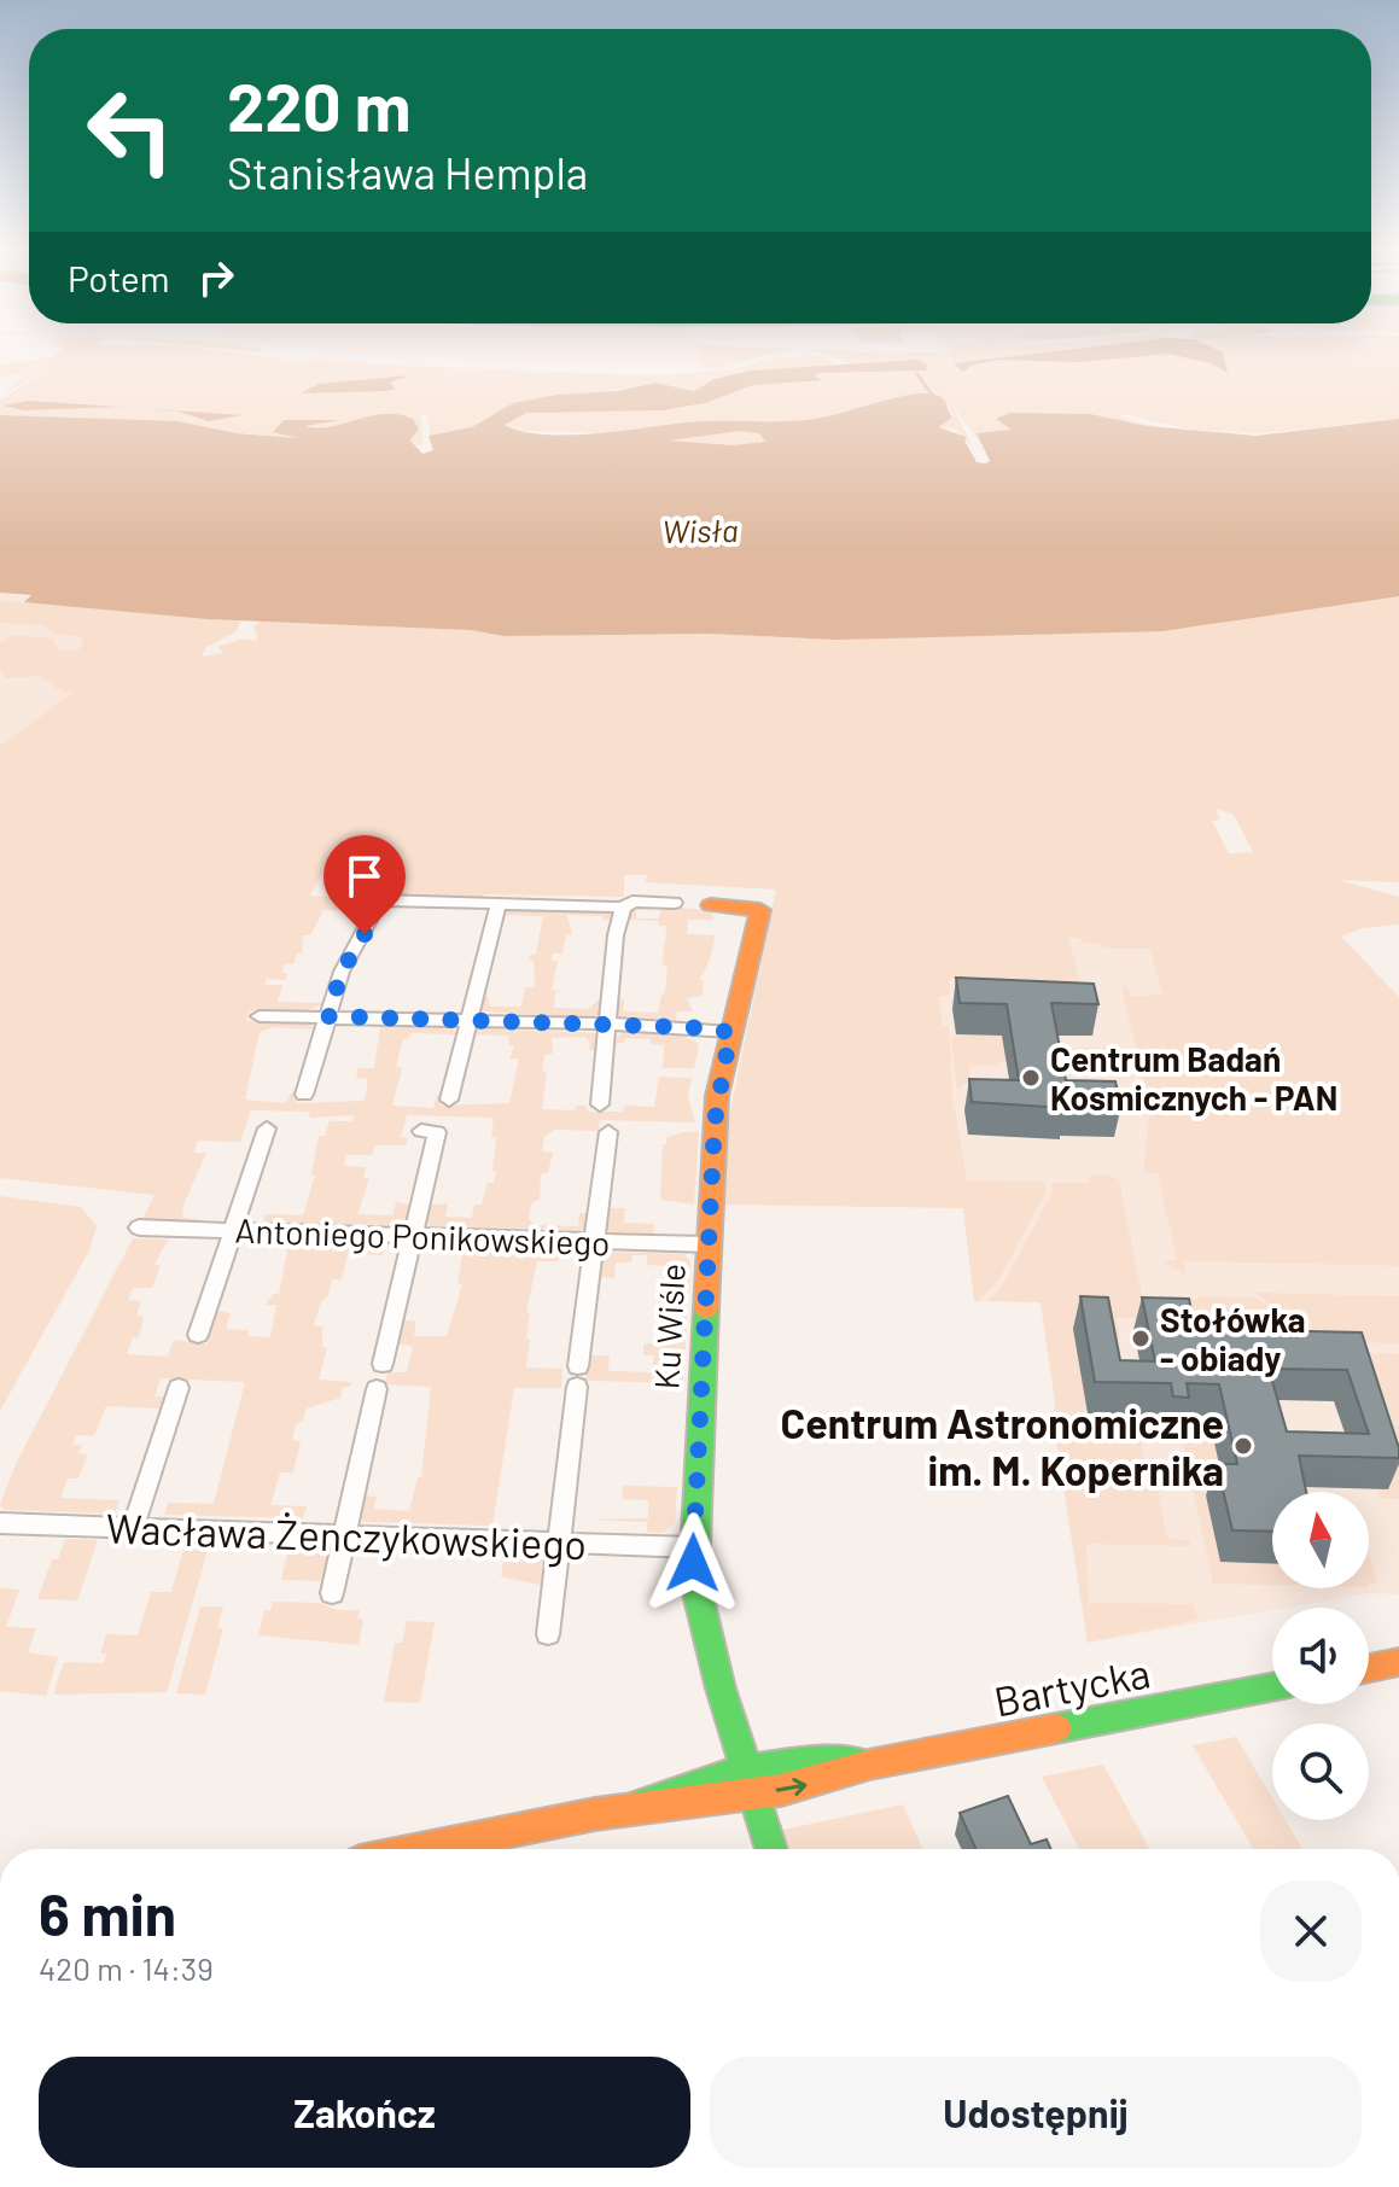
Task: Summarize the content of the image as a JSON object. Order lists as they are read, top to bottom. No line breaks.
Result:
{"streets":{"main road":["Ku Wiśle","Bartycka"],"street":["Antoniego Ponikowskiego","Wacława Żenczykowskiego"]},"crossings":[["Antoniego Ponikowskiego","Ku Wiśle"],["Ku Wiśle","Wacława Żenczykowskiego"],["Ku Wiśle","Bartycka"]],"water":["Wisła"],"places":["Centrum Badań Kosmicznych - PAN","Stołówka - obiady","Centrum Astronomiczne im. M. Kopernika"],"north":"top","page":{"turn":["220 m","Stanisława Hempla"],"then":"Potem","heading":["6 min","420 m · 14:39"],"buttons":["Zakończ","Udostępnij"]}}
